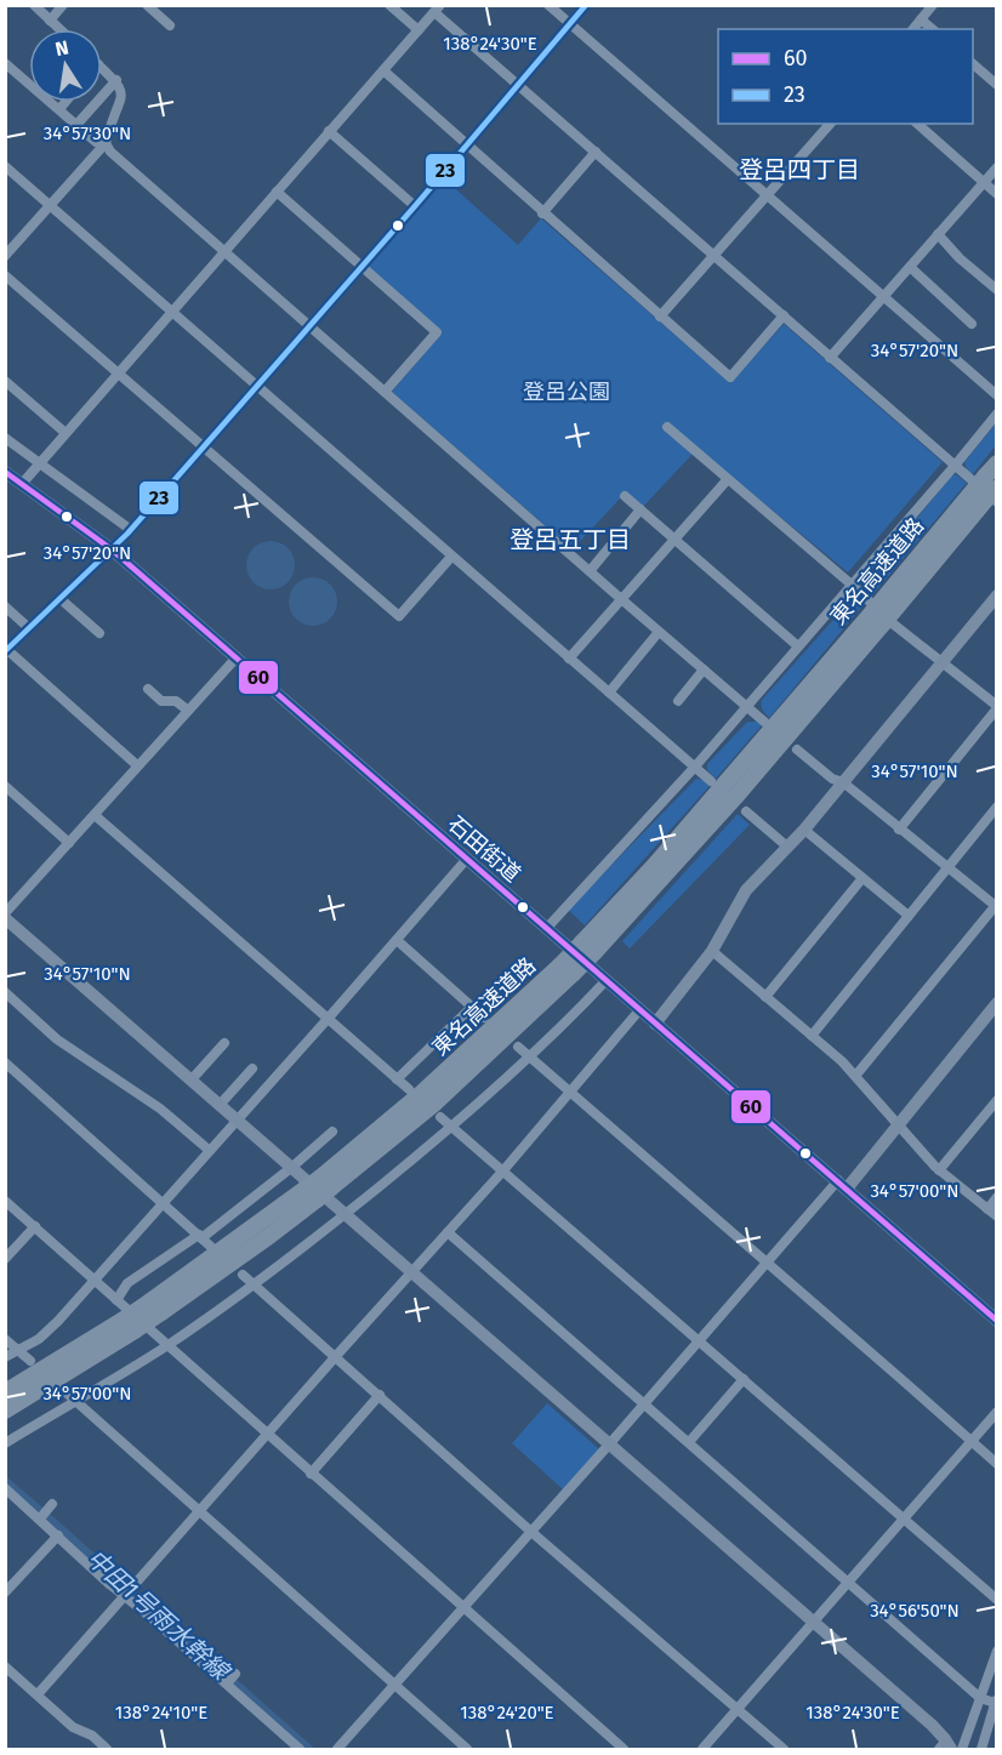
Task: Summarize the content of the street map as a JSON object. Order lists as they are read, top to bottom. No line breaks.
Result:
{"streets":{"highway":["東名高速道路"],"street":["石田街道"]},"districts":["登呂四丁目","登呂五丁目"],"water":["中田1号雨水幹線"],"parks":["登呂公園"],"lines":["transit line 23","transit line 60"],"legend":["60","23"],"north":"top","coordinates":["138°24'30\"E","34°57'30\"N","34°57'20\"N","34°57'10\"N","34°57'00\"N","34°56'50\"N","138°24'10\"E","138°24'20\"E"]}
